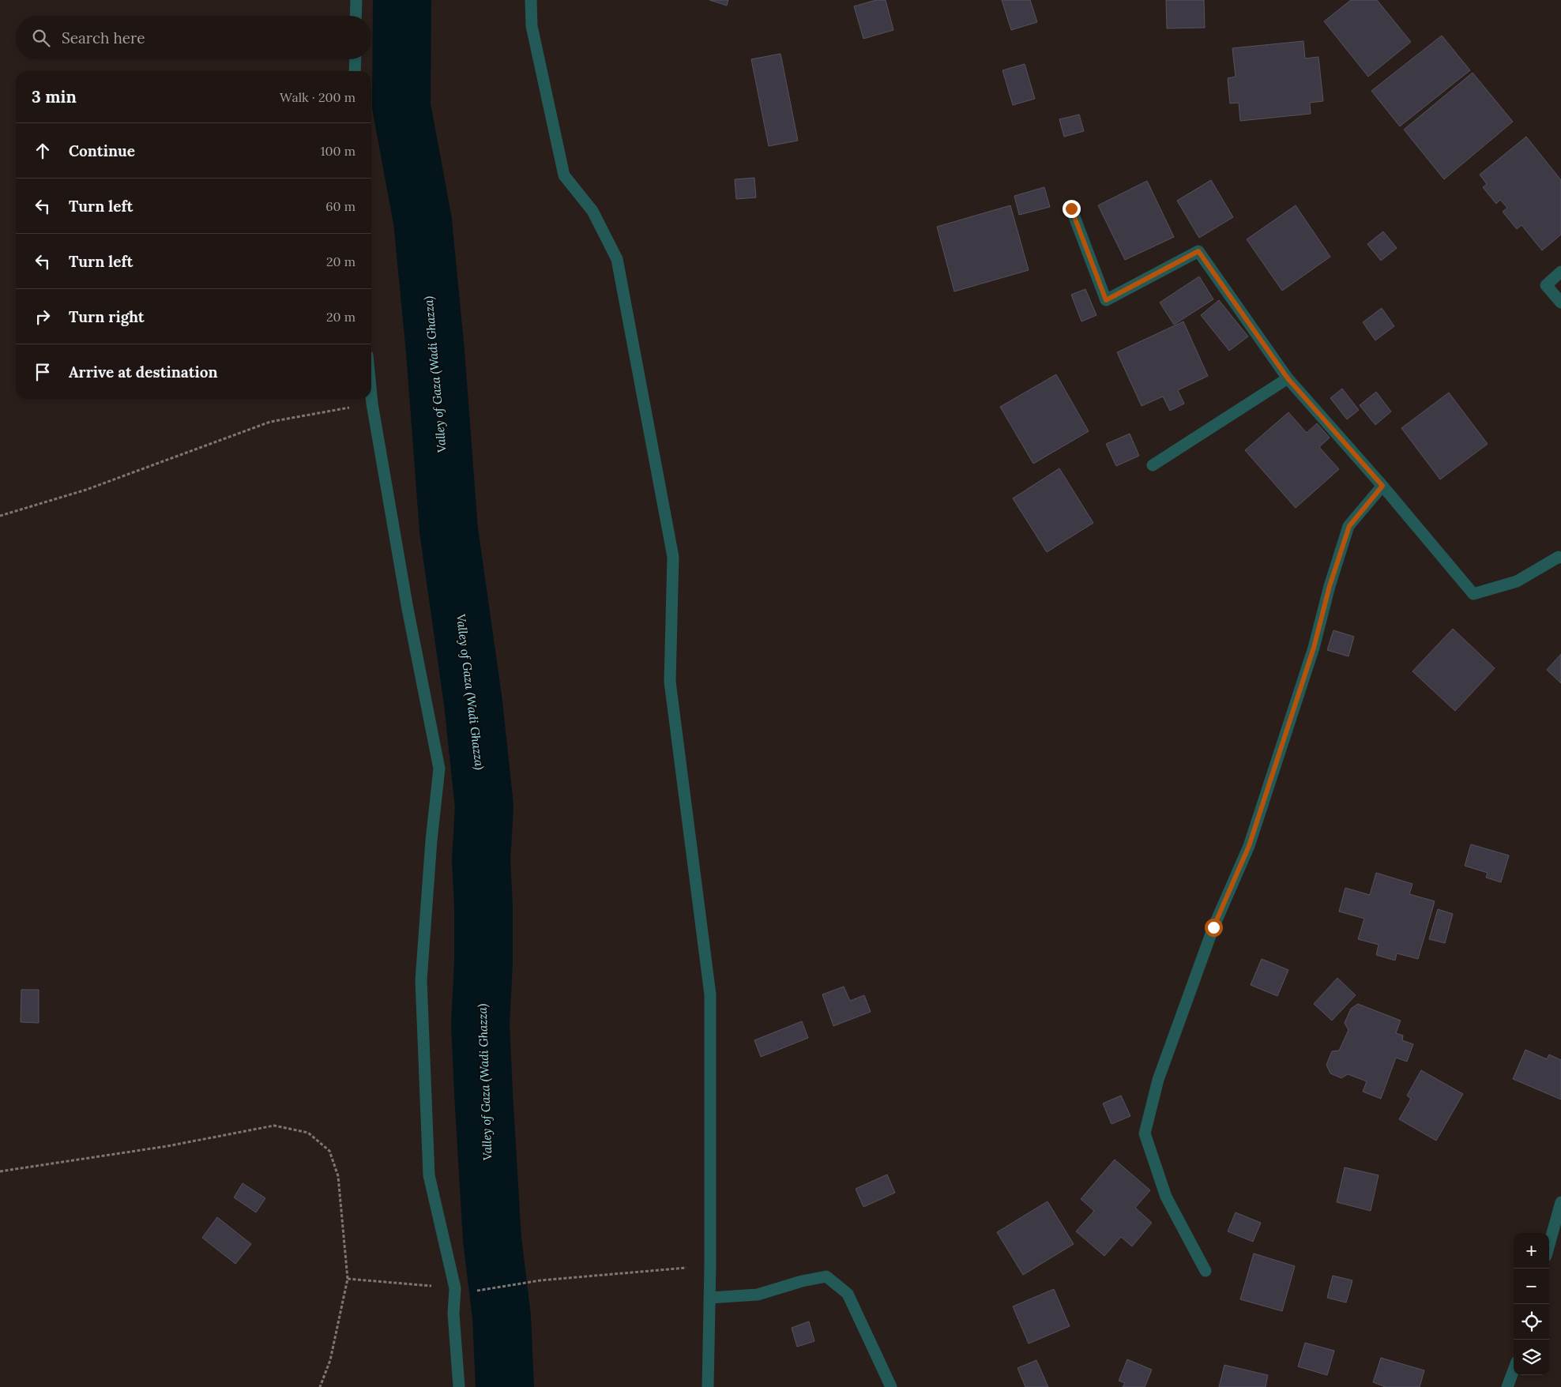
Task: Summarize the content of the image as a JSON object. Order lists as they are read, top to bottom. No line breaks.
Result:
{"water":["Valley of Gaza (Wadi Ghazza)"],"page":{"search":"Search here","heading":["3 min","Walk · 200 m"],"list":[["Continue","100 m"],["Turn left","60 m"],["Turn left","20 m"],["Turn right","20 m"],"Arrive at destination"],"map_buttons":["+","−"]}}
